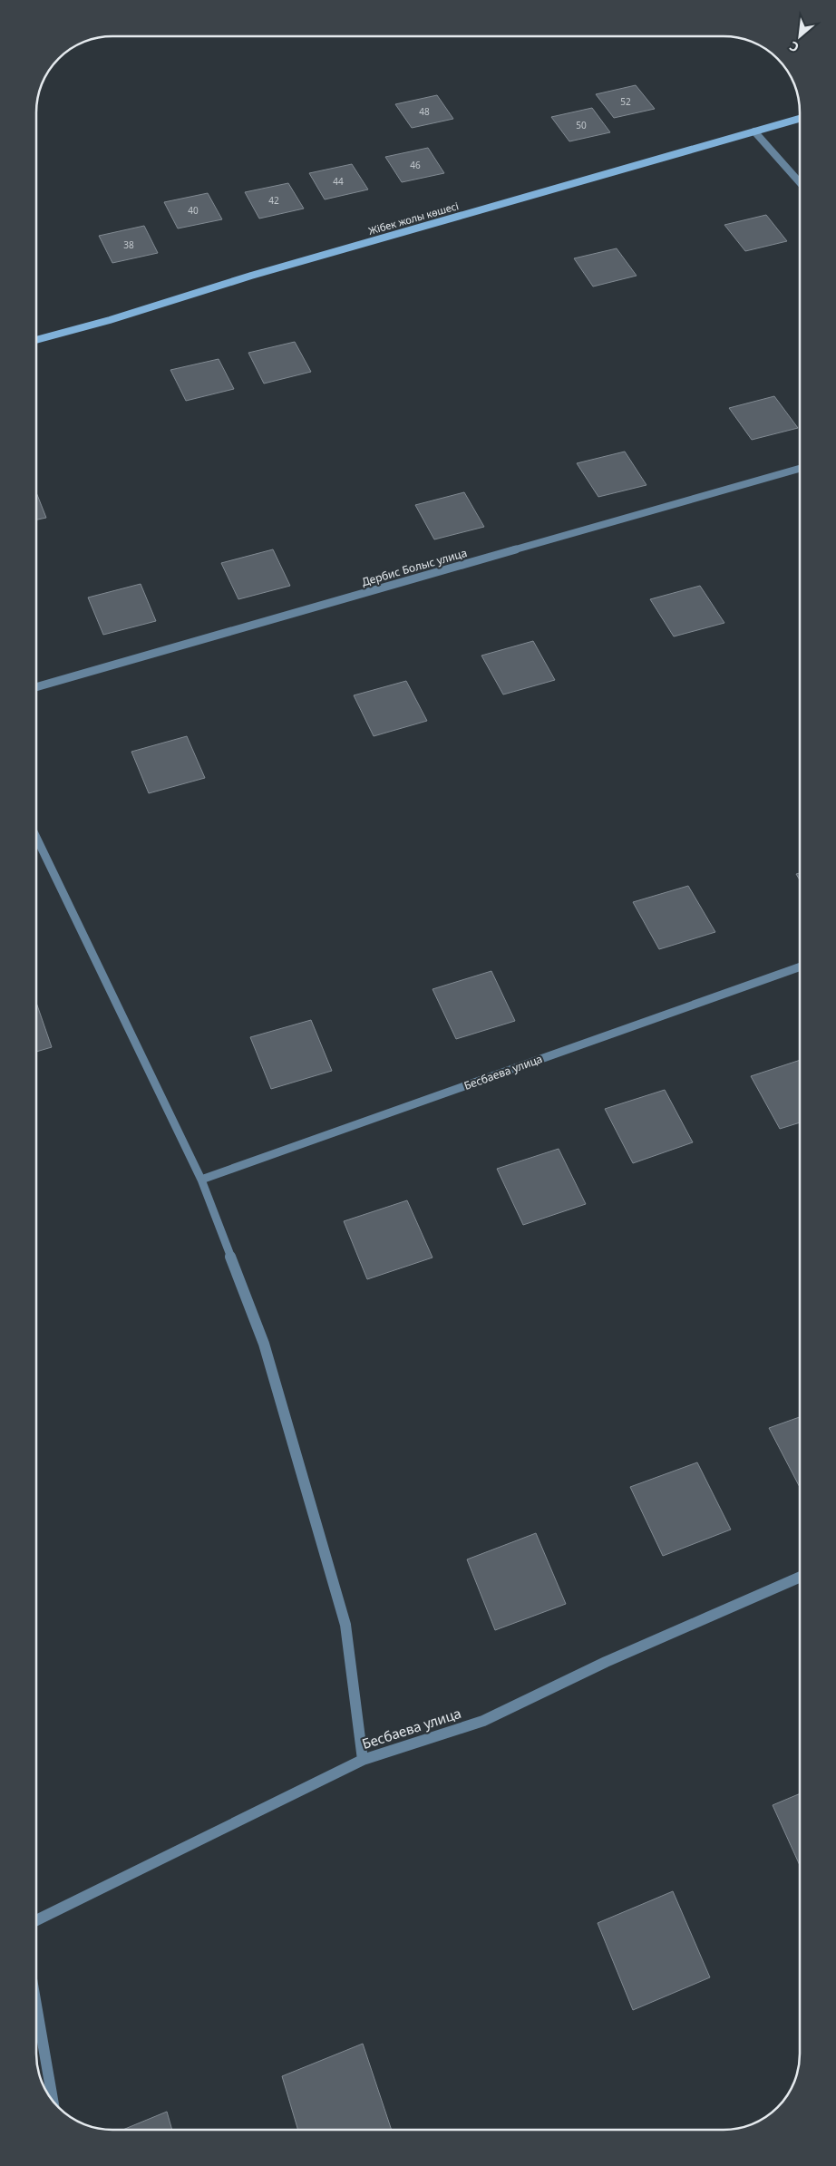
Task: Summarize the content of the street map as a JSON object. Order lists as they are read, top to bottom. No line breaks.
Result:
{"streets":{"street":["Жібек жолы көшесі","Дербис Болыс улица","Бесбаева улица"]},"house_numbers":["52","48","50","46","44","42","40","38"],"north":"bottom left"}
